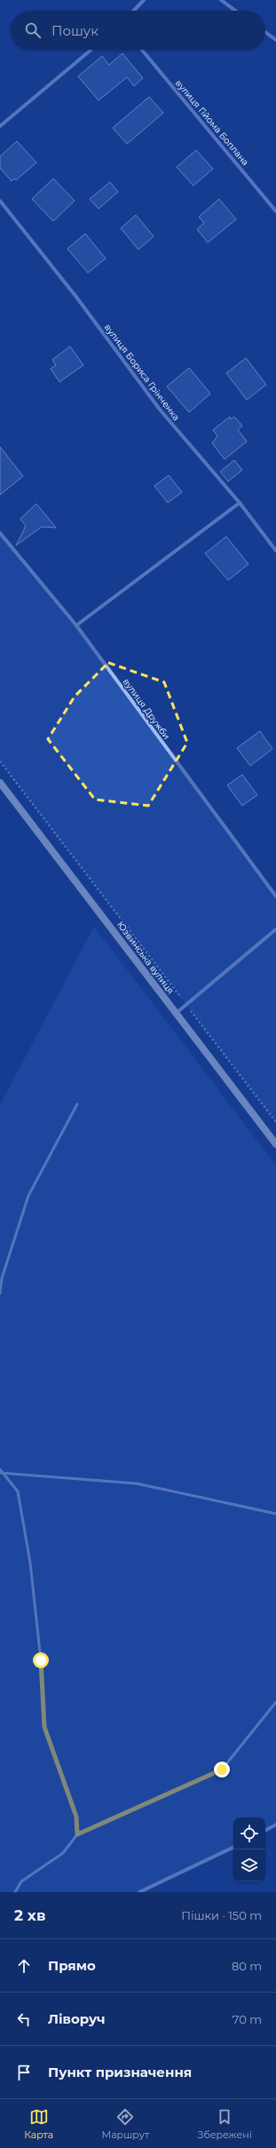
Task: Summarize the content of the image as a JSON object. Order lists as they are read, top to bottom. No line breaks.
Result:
{"streets":{"main road":["Юзвинська вулиця"],"street":["вулиця Гійома Боплана","вулиця Бориса Грінченка","вулиця Дружби"]},"page":{"search":"Пошук","heading":["2 хв","Пішки · 150 m"],"list":[["Прямо","80 m"],["Ліворуч","70 m"],"Пункт призначення"],"nav":["Карта","Маршрут","Збережені"]}}
